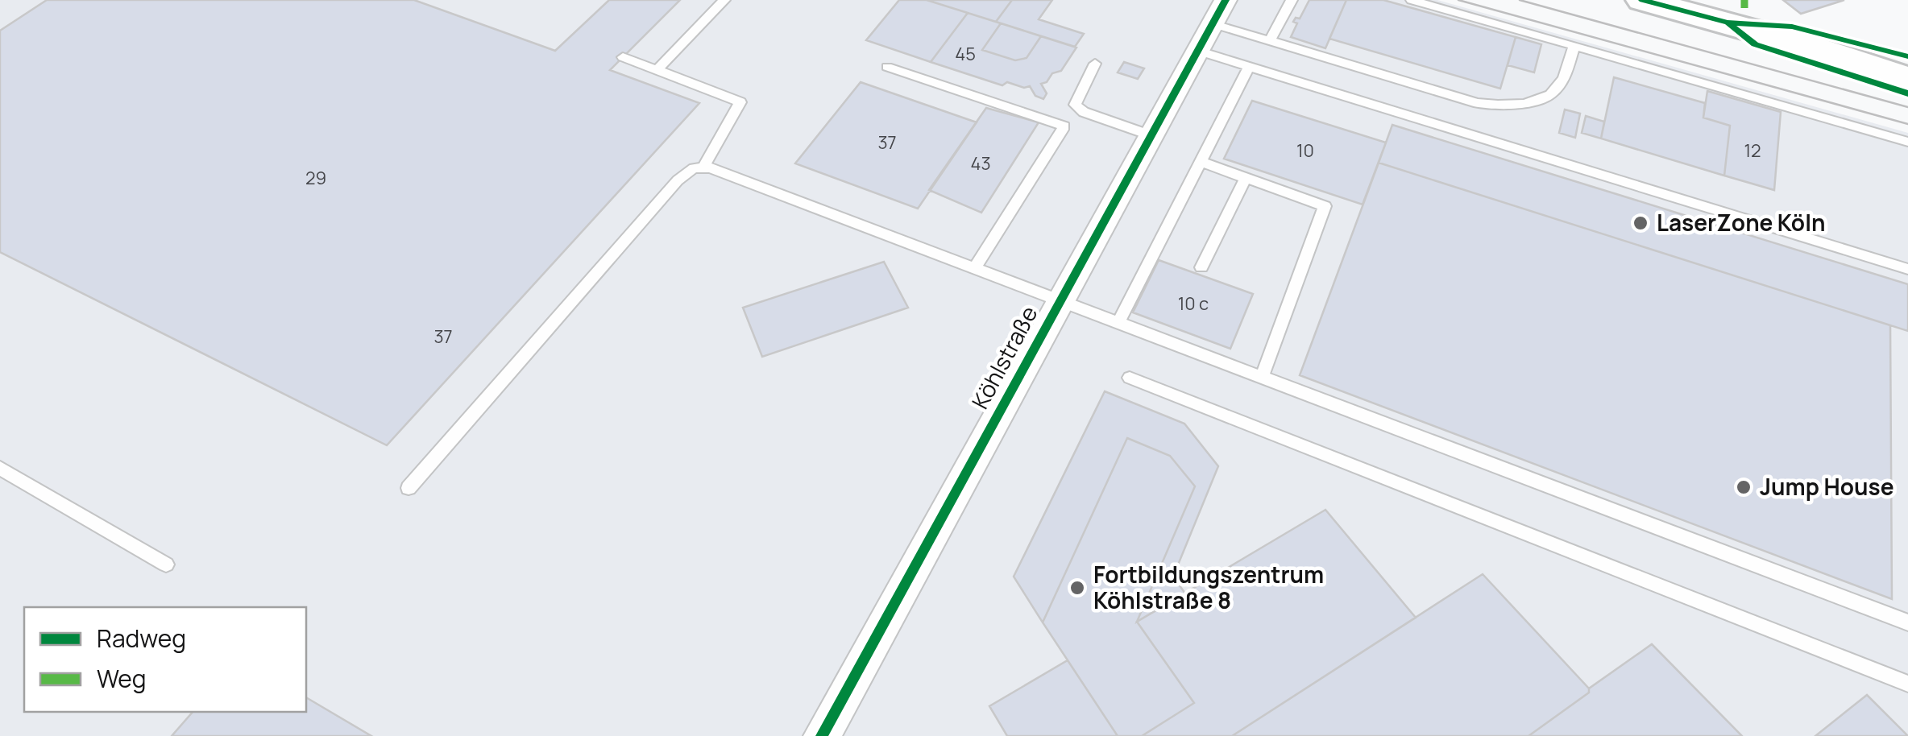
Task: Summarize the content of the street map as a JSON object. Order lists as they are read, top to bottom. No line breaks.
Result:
{"streets":{"street":["Köhlstraße"]},"places":["LaserZone Köln","Jump House","Fortbildungszentrum Köhlstraße 8"],"house_numbers":["45","37","10","12","43","29","10 c","37"],"legend":["Radweg","Weg"]}
